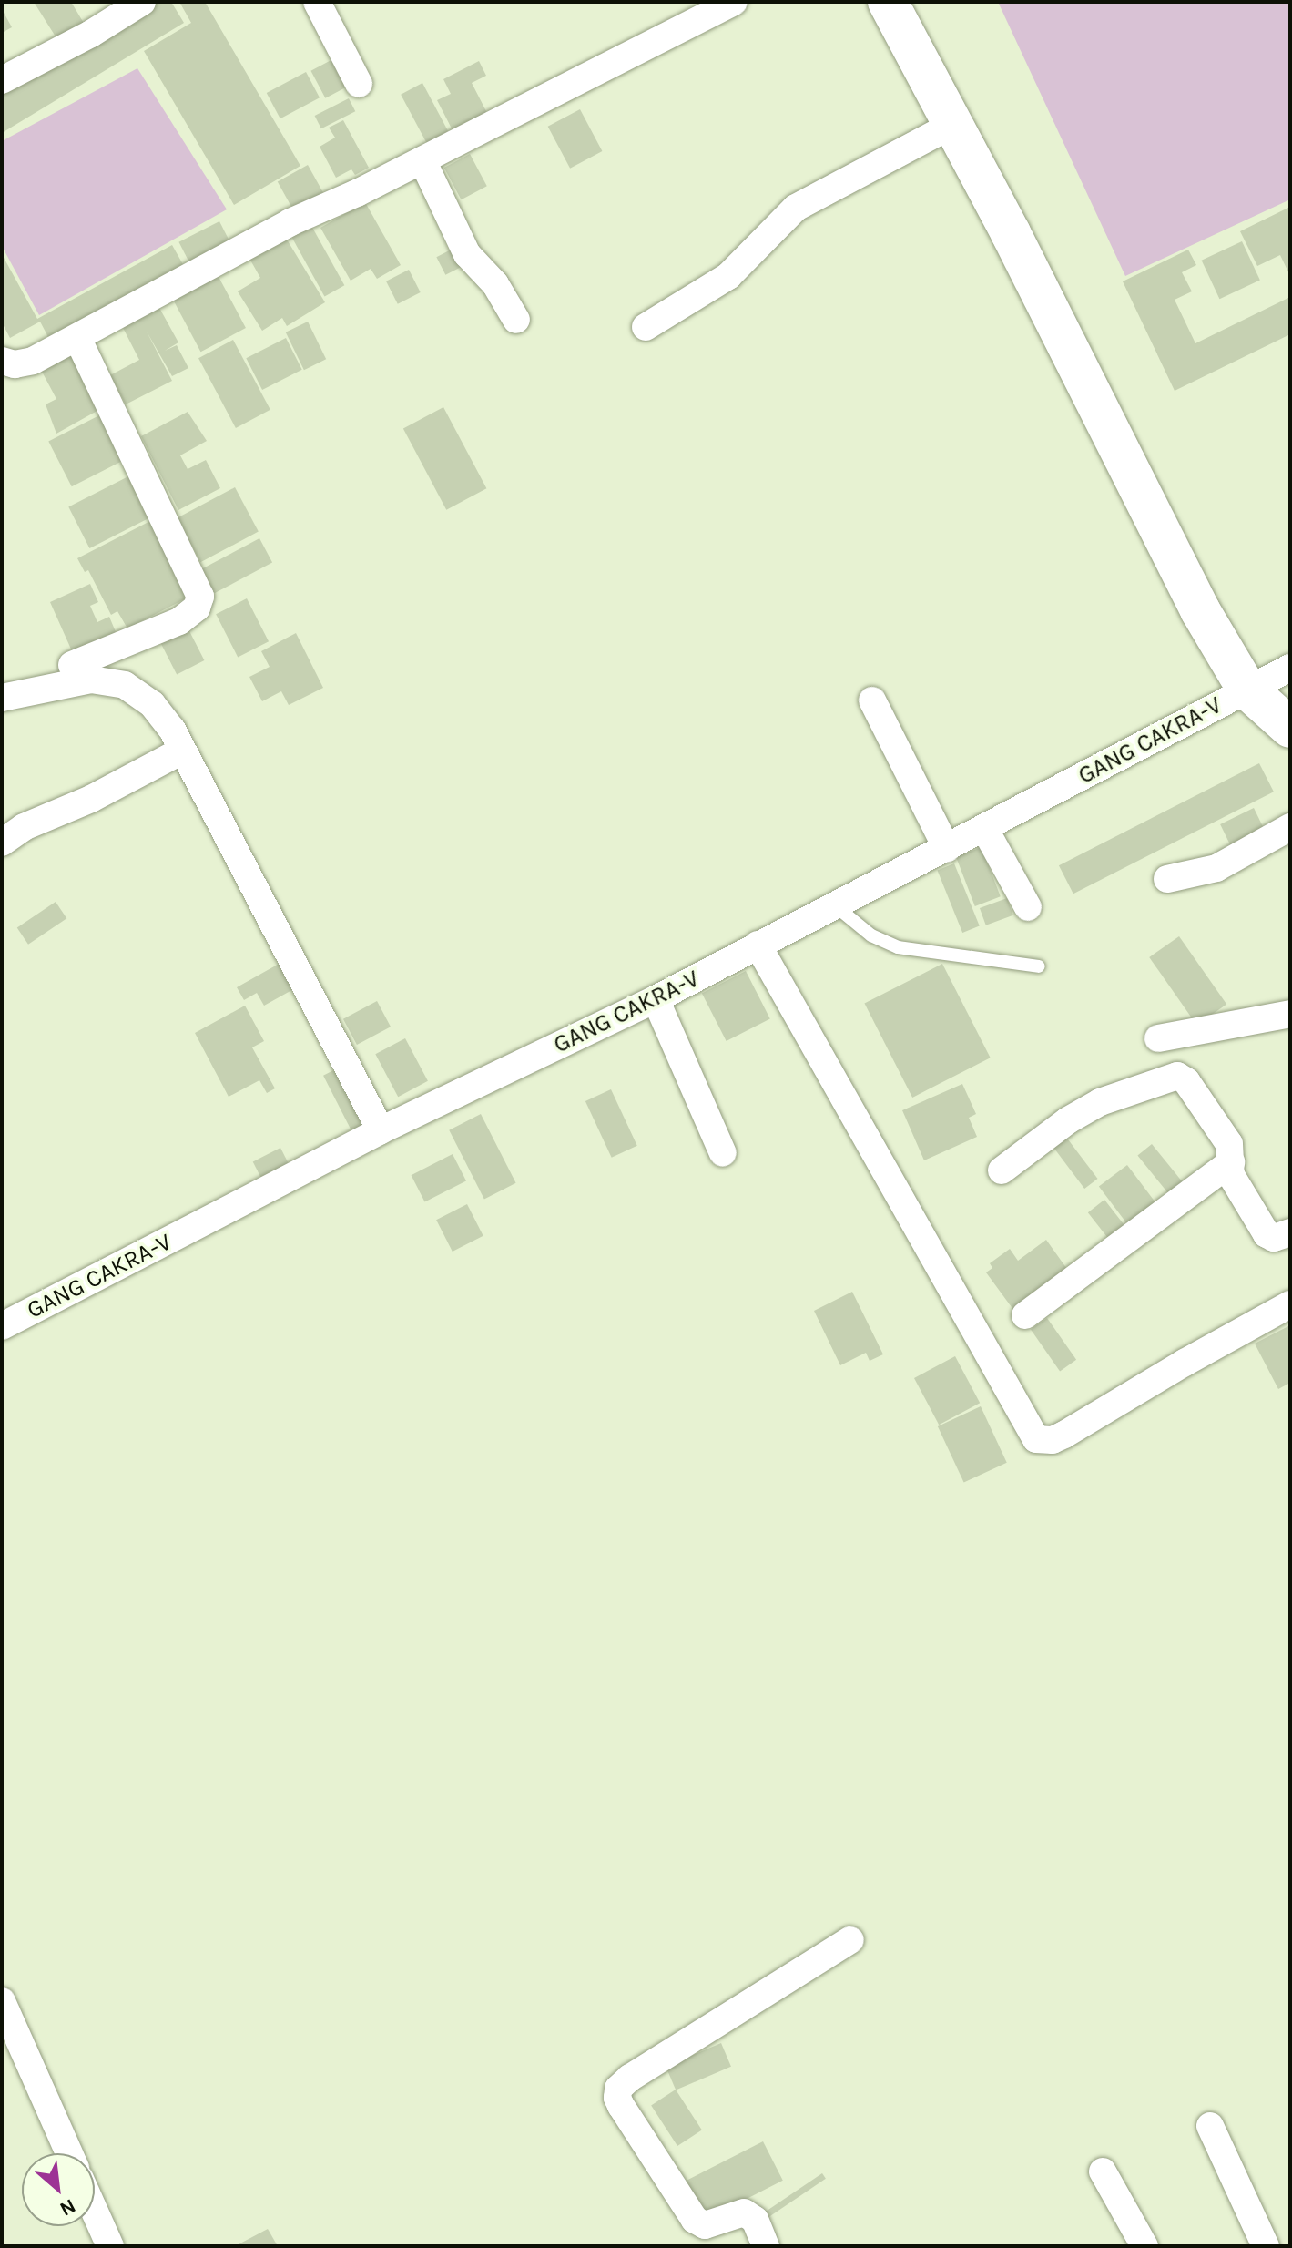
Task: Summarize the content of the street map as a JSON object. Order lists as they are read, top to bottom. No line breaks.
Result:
{"streets":{"street":["GANG CAKRA-V"]},"north":"bottom right"}
